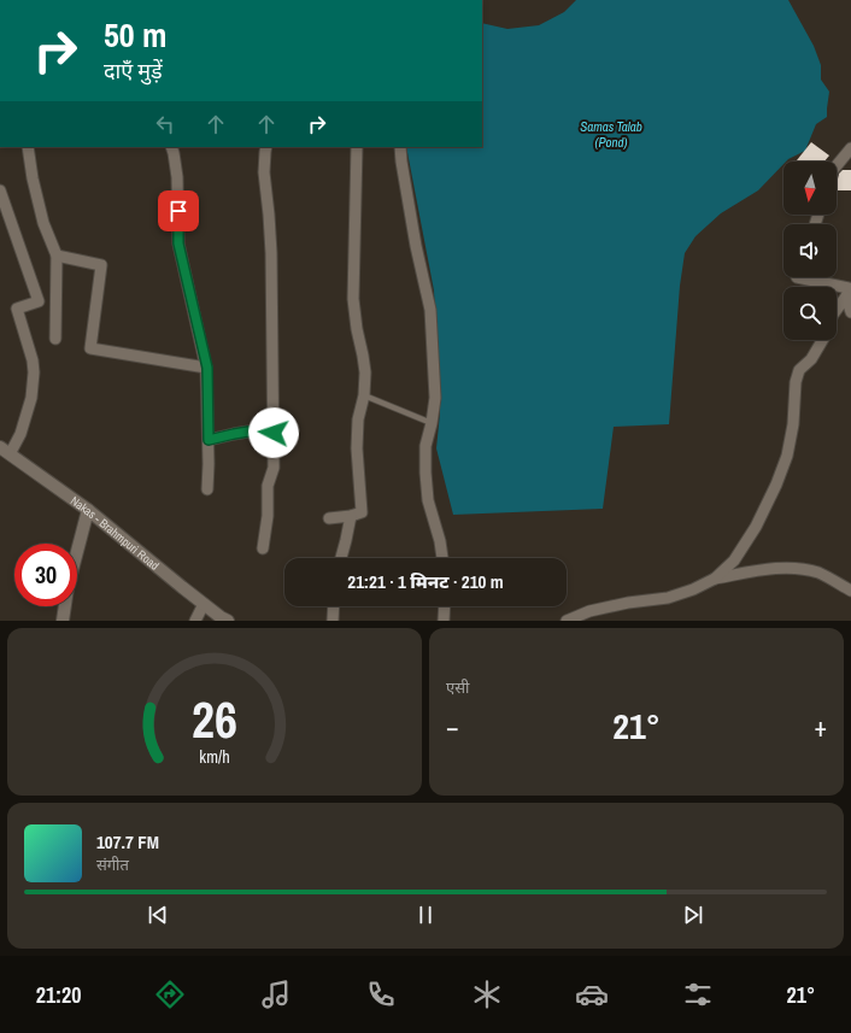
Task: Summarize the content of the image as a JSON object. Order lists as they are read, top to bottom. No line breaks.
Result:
{"streets":{"street":["Nakas - Brahmpuri Road"]},"water":["Samas Talab (Pond)"],"north":"bottom","page":{"turn":["50 m","दाएँ मुड़ें"],"limit":"30","trip":"21:21 · 1 मिनट · 210 m","tile":"एसी","heat":["−","21°","+"],"song":["107.7 FM","संगीत"],"tabs":["21:20","21°"],"gauge":["26","km/h"]}}
